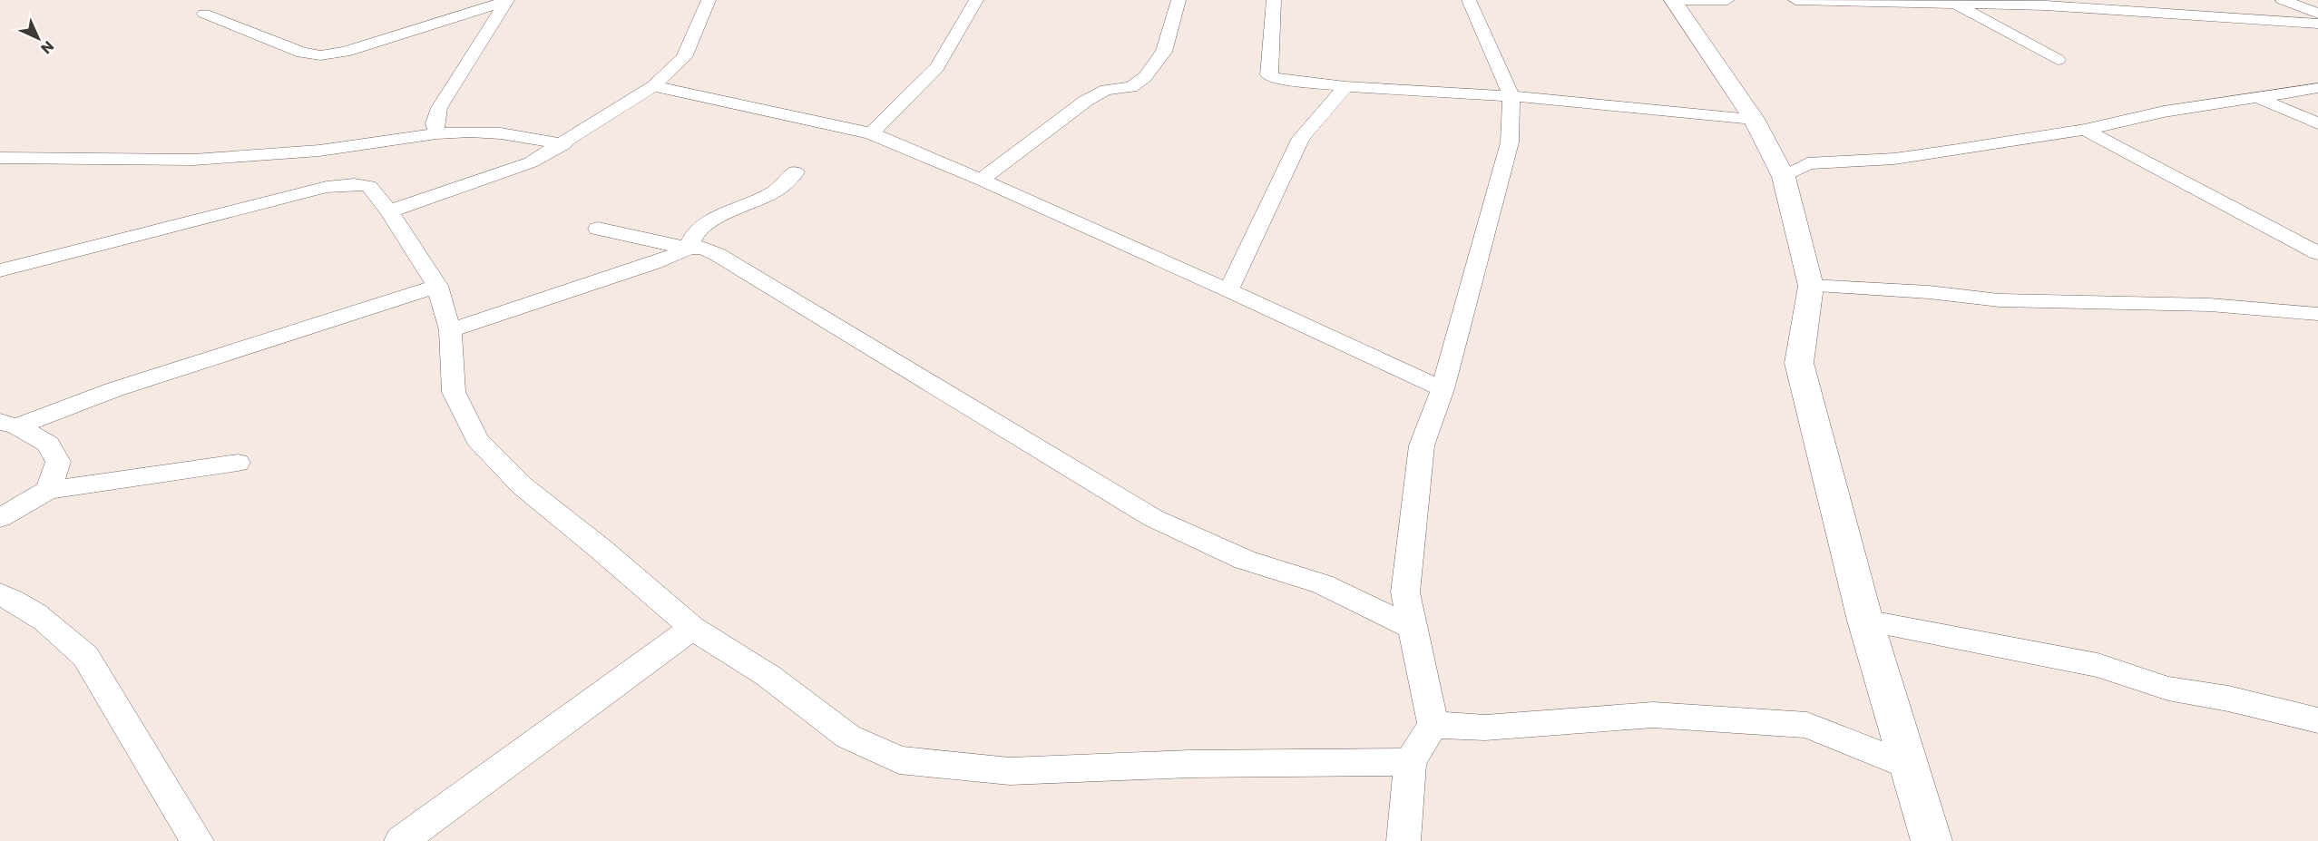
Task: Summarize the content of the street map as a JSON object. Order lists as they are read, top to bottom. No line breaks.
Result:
{"north":"bottom right"}
